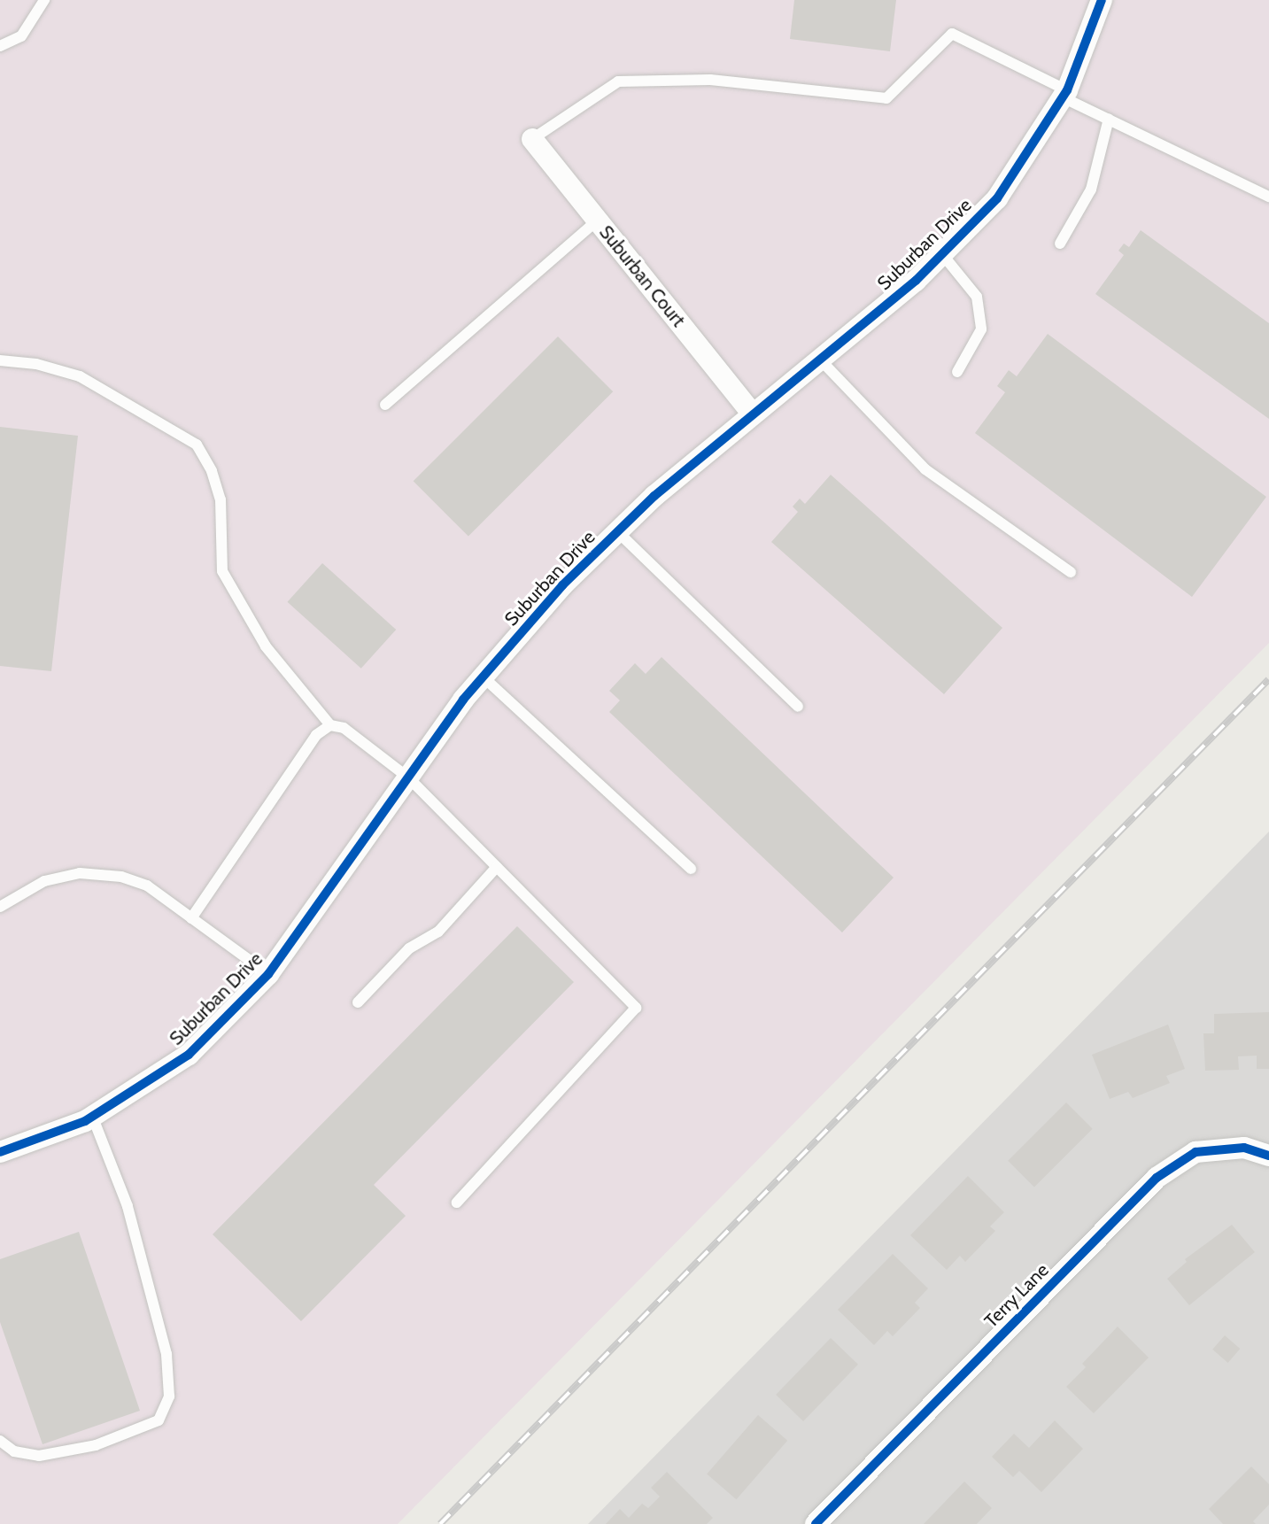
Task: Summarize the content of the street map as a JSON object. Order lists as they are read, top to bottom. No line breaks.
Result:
{"streets":{"street":["Suburban Drive","Suburban Court","Terry Lane"]},"crossings":[["Suburban Drive","Suburban Court"]]}
